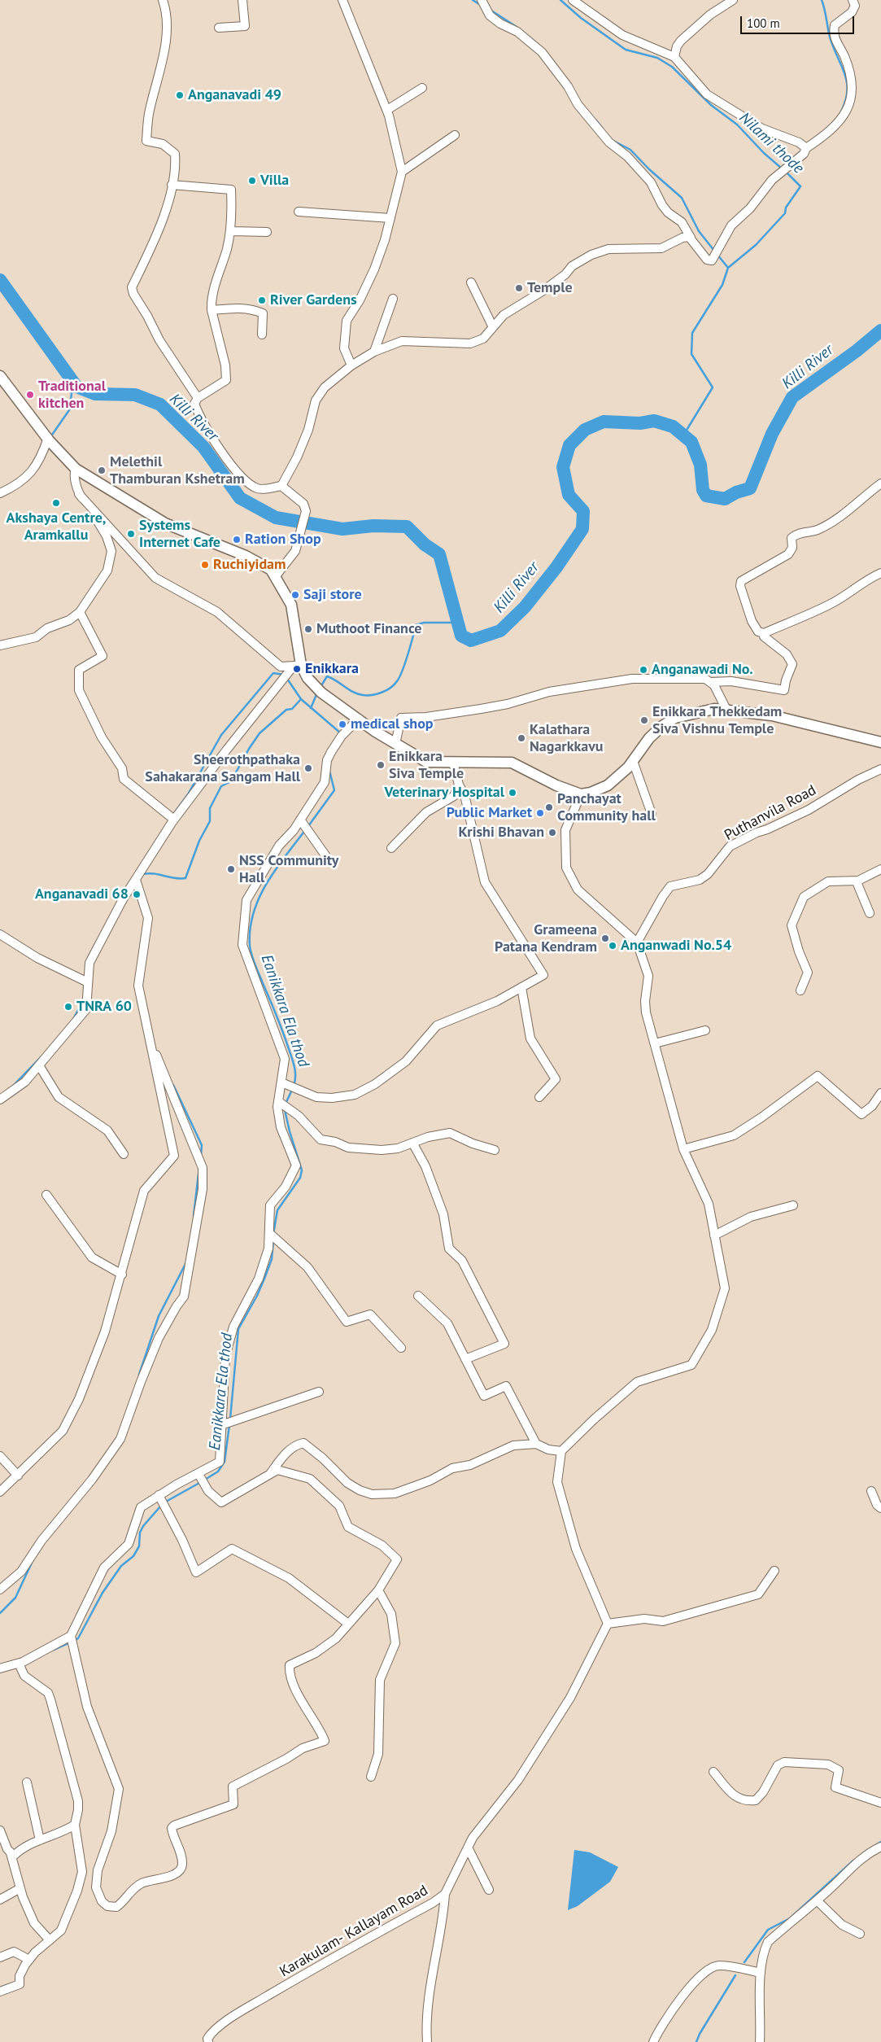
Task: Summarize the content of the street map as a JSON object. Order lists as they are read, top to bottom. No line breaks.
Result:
{"streets":{"street":["Puthanvila Road","Karakulam- Kallayam Road"]},"water":["Nilami thode","Killi River","Eanikkara Ela thod"],"places":["Anganavadi 49","Villa","Temple","River Gardens","Traditional kitchen","Melethil Thamburan Kshetram","Akshaya Centre, Aramkallu","Systems Internet Cafe","Ration Shop","Ruchiyidam","Saji store","Muthoot Finance","Enikkara","Anganawadi No.","Enikkara Thekkedam Siva Vishnu Temple","medical shop","Kalathara Nagarkkavu","Enikkara Siva Temple","Sheerothpathaka Sahakarana Sangam Hall","Veterinary Hospital","Panchayat Community hall","Public Market","Krishi Bhavan","NSS Community Hall","Anganavadi 68","Grameena Patana Kendram","Anganwadi No.54","TNRA 60"],"scale_bar":"100 m"}
